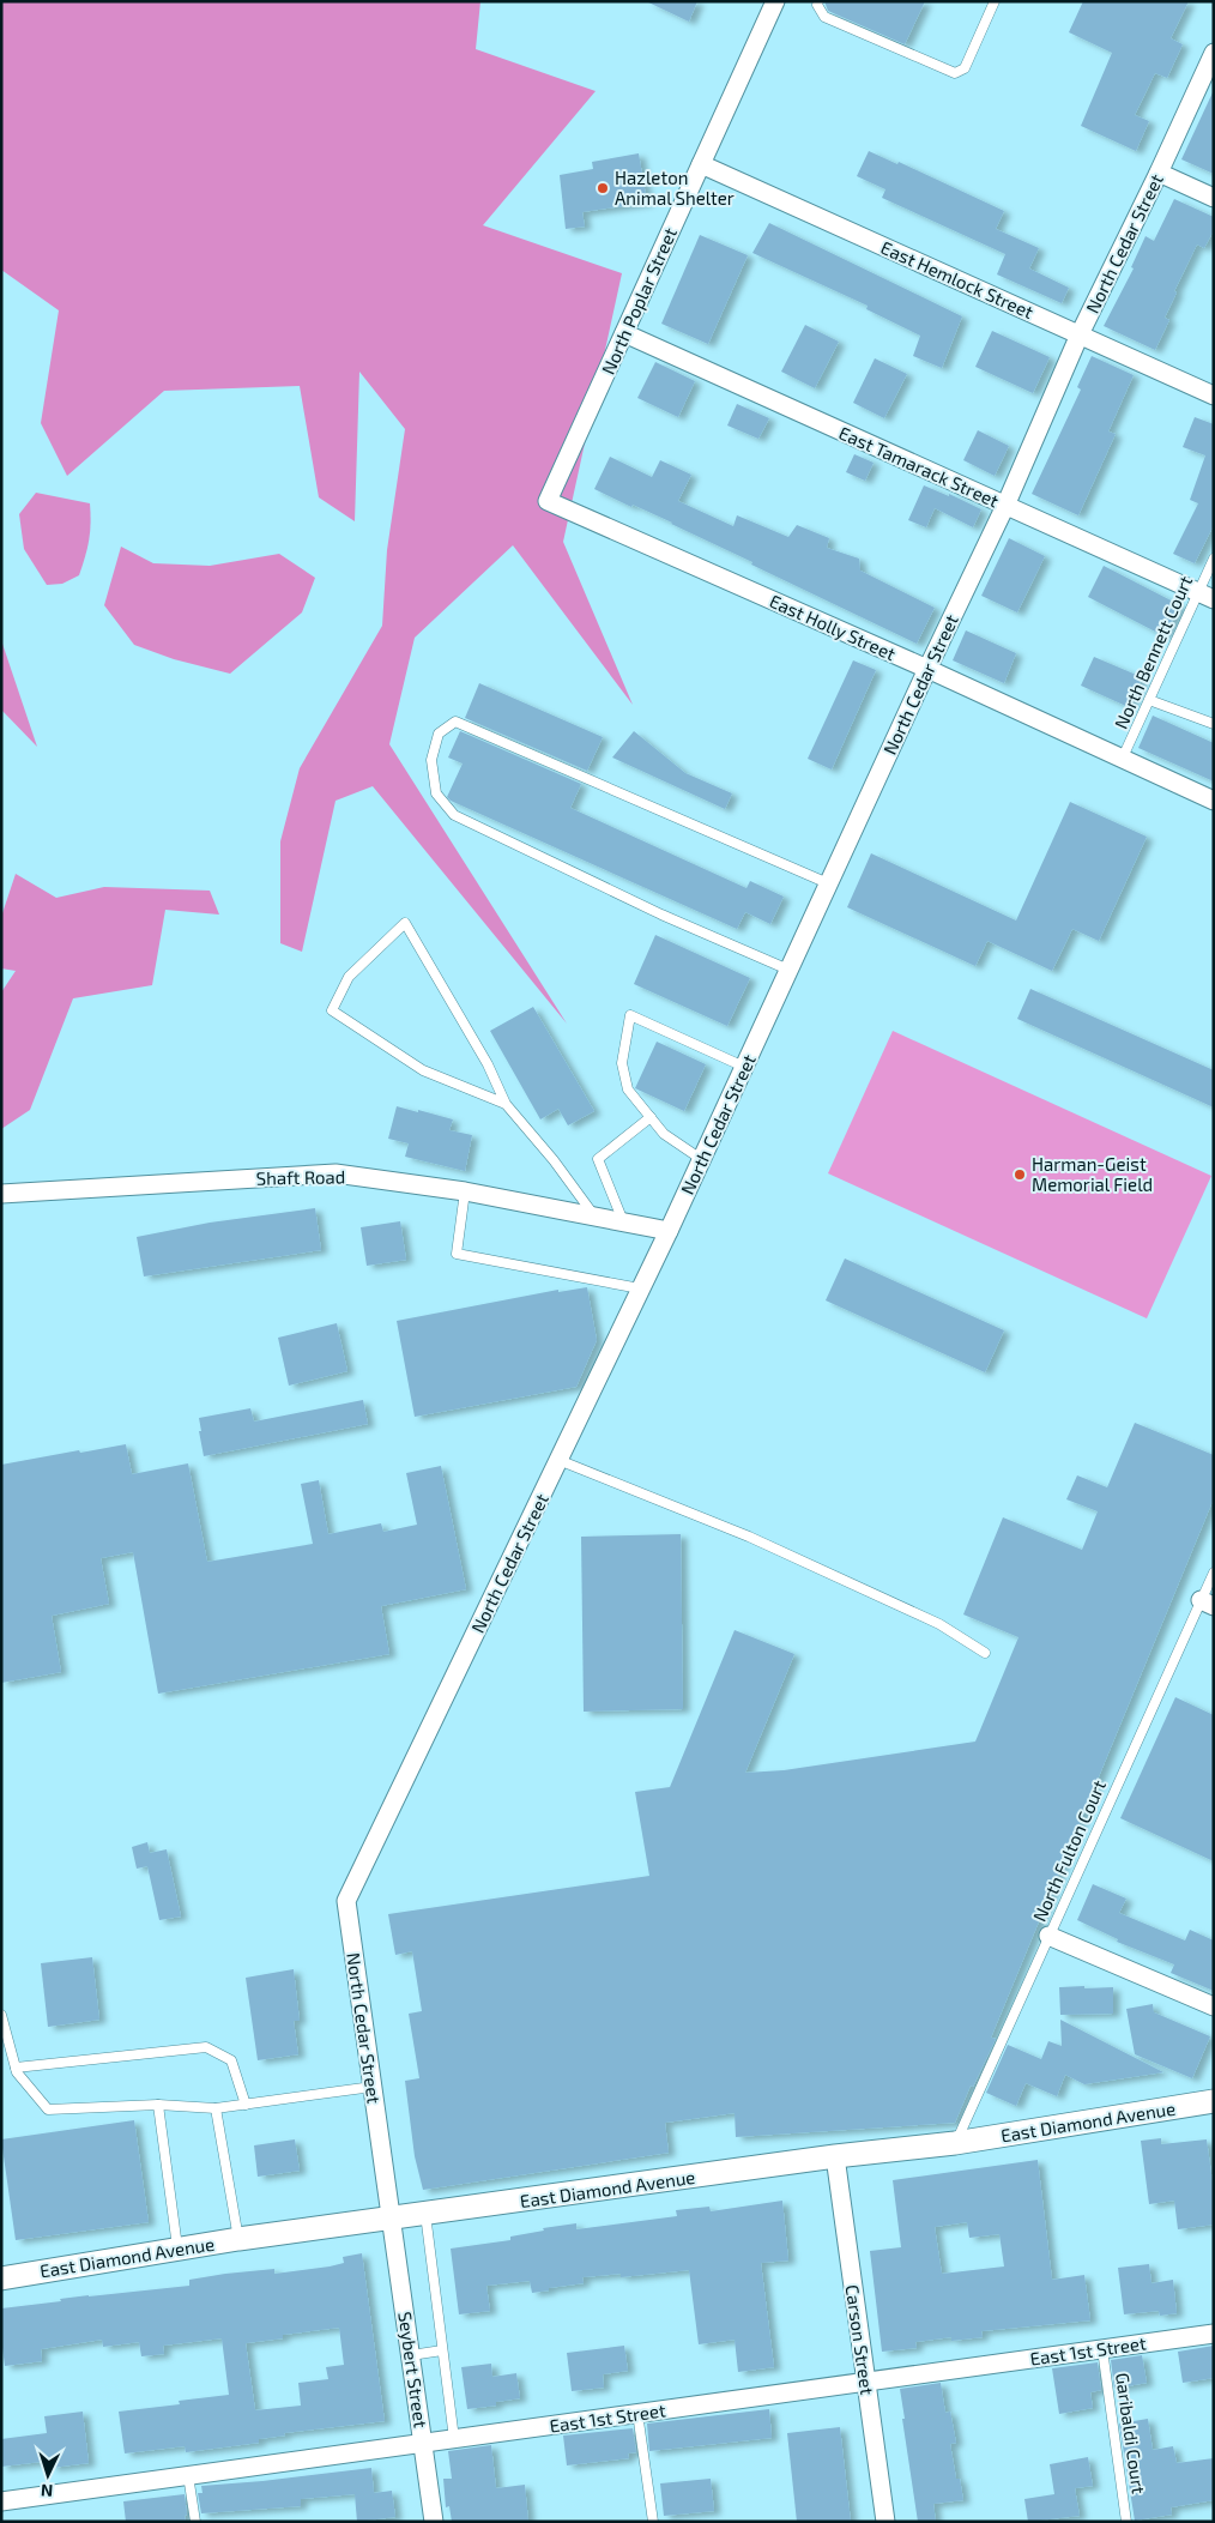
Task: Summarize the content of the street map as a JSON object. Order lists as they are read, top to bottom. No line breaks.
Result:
{"streets":{"street":["North Cedar Street","East Hemlock Street","North Poplar Street","East Tamarack Street","East Holly Street","Shaft Road","East Diamond Avenue","Carson Street","East 1st Street","Seybert Street"],"lane":["North Bennett Court","North Fulton Court","Garibaldi Court"]},"crossings":[["North Cedar Street","East Hemlock Street"],["North Cedar Street","East Tamarack Street"],["North Cedar Street","East Holly Street"],["North Cedar Street","Shaft Road"],["North Cedar Street","East Diamond Avenue"],["North Cedar Street","Seybert Street"],["East Hemlock Street","North Poplar Street"],["North Poplar Street","East Tamarack Street"],["North Poplar Street","East Holly Street"],["East Tamarack Street","North Bennett Court"],["East Holly Street","North Bennett Court"],["North Fulton Court","East Diamond Avenue"],["East Diamond Avenue","Carson Street"],["East Diamond Avenue","Seybert Street"],["Carson Street","East 1st Street"],["East 1st Street","Seybert Street"],["East 1st Street","Garibaldi Court"]],"places":["Hazleton Animal Shelter","Harman-Geist Memorial Field"],"north":"bottom"}
